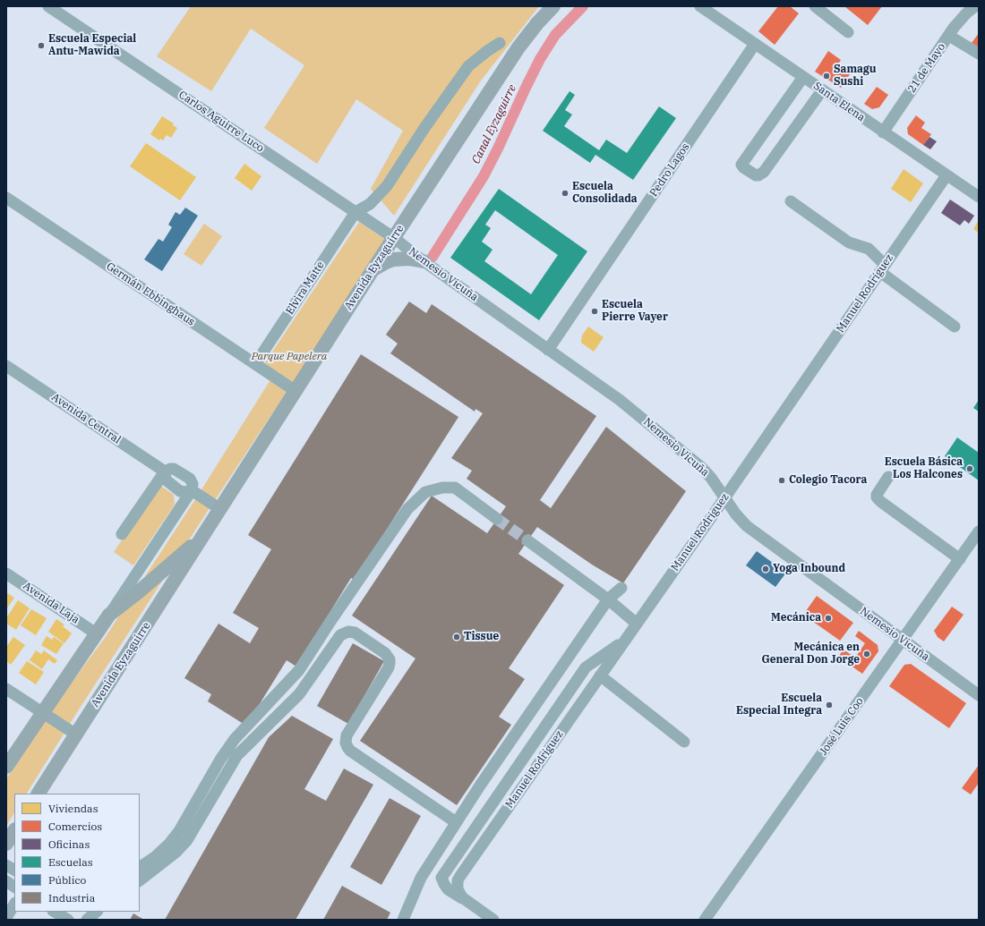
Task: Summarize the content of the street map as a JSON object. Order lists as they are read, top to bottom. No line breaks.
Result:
{"streets":{"main road":["Avenida Eyzaguirre"],"street":["21 de Mayo","Santa Elena","Carlos Aguirre Luco","Pedro Lagos","Nemesio Vicuña","Elvira Matte","Manuel Rodríguez","Germán Ebbinghaus","Avenida Central","Avenida Laja","José Luis Coo"]},"crossings":[["21 de Mayo","Santa Elena"],["Santa Elena","Pedro Lagos"],["Santa Elena","Manuel Rodríguez"],["Carlos Aguirre Luco","Avenida Eyzaguirre"],["Carlos Aguirre Luco","Nemesio Vicuña"],["Carlos Aguirre Luco","Elvira Matte"],["Pedro Lagos","Nemesio Vicuña"],["Avenida Eyzaguirre","Nemesio Vicuña"],["Avenida Eyzaguirre","Germán Ebbinghaus"],["Avenida Eyzaguirre","Avenida Central"],["Avenida Eyzaguirre","Avenida Laja"],["Nemesio Vicuña","Manuel Rodríguez"],["Nemesio Vicuña","José Luis Coo"],["Elvira Matte","Germán Ebbinghaus"]],"water":["Canal Eyzaguirre"],"parks":["Parque Papelera"],"places":["Escuela Especial Antu-Mawida","Samagu Sushi","Escuela Consolidada","Escuela Pierre Vayer","Escuela Básica Los Halcones","Colegio Tacora","Yoga Inbound","Mecánica","Tissue","Mecánica en General Don Jorge","Escuela Especial Integra"],"legend":["Viviendas","Comercios","Oficinas","Escuelas","Público","Industria"]}
